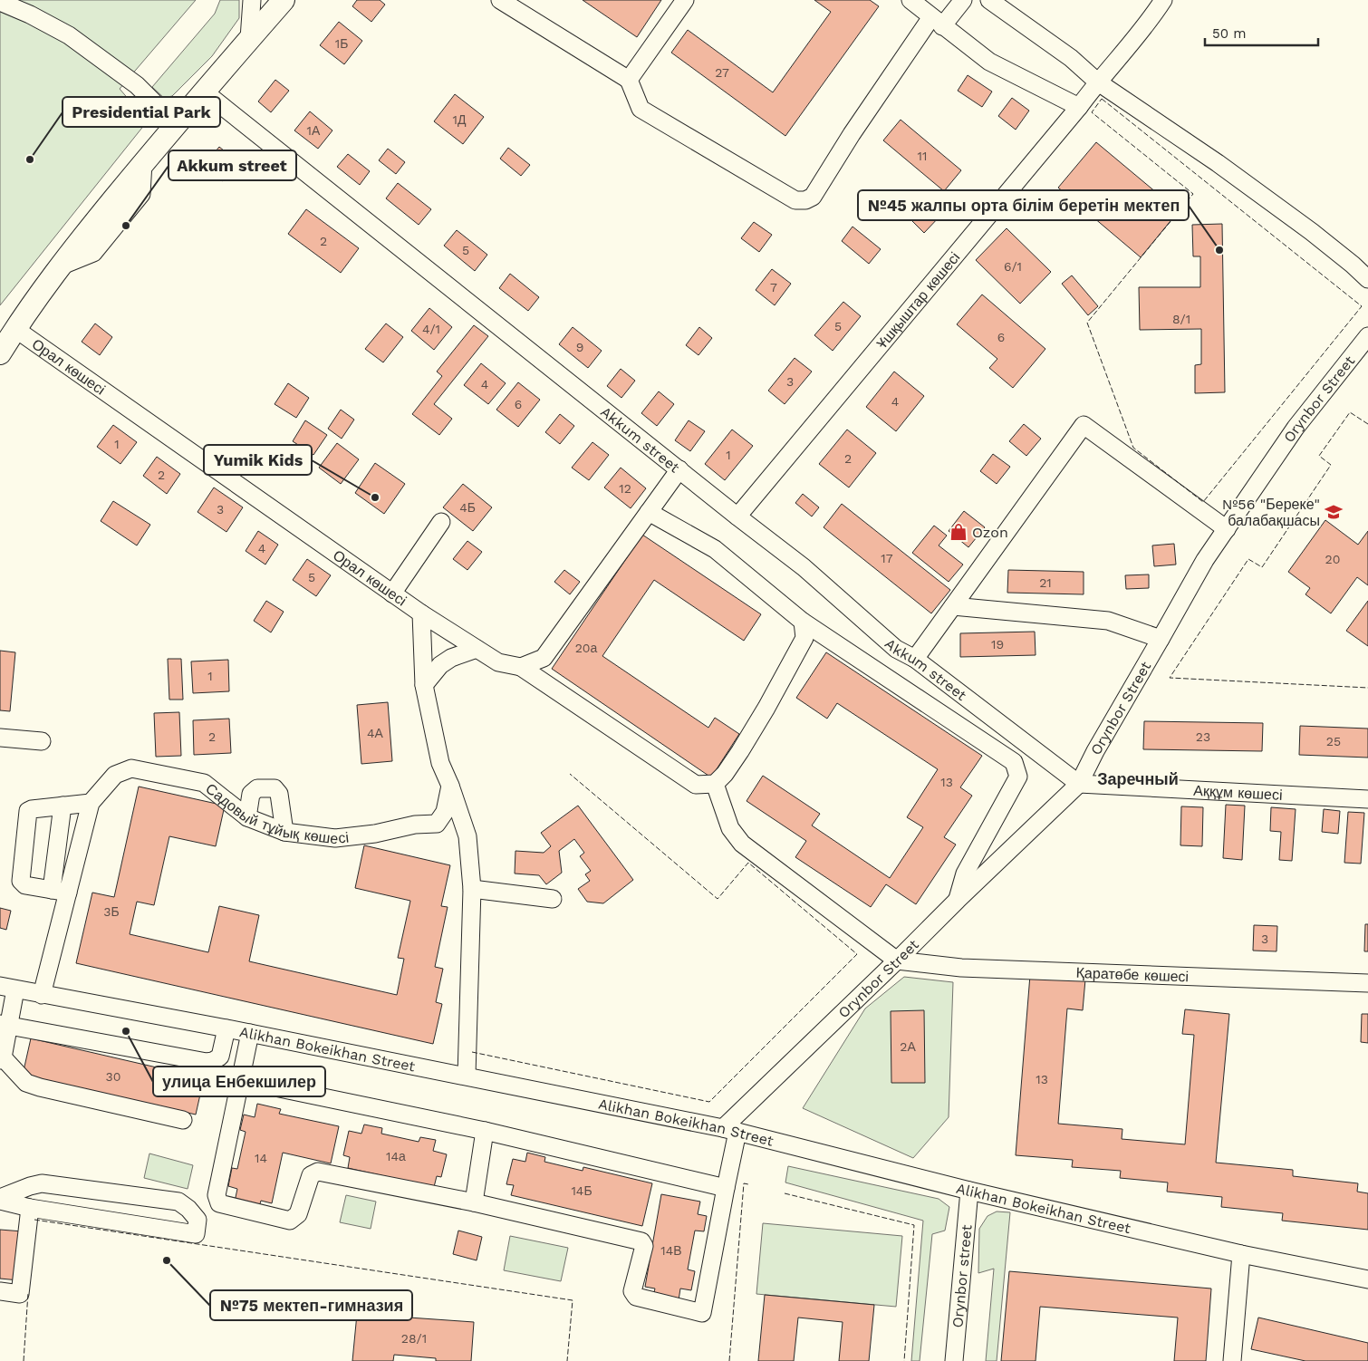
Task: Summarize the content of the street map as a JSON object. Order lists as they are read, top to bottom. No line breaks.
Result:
{"streets":{"street":["Ұшқыштар көшесі","Орал көшесі","Orynbor Street","Akkum street","Аққұм көшесі","Садовый тұйық көшесі","Қаратөбе көшесі","Alikhan Bokeikhan Street","Orynbor street"]},"crossings":[["Ұшқыштар көшесі","Akkum street"],["Orynbor Street","Akkum street"],["Orynbor Street","Аққұм көшесі"],["Orynbor Street","Қаратөбе көшесі"],["Orynbor Street","Alikhan Bokeikhan Street"],["Akkum street","Аққұм көшесі"],["Садовый тұйық көшесі","Alikhan Bokeikhan Street"],["Alikhan Bokeikhan Street","Orynbor street"]],"districts":["Заречный"],"places":{"other":["Presidential Park","Akkum street","№45 жалпы орта білім беретін мектеп","Yumik Kids","улица Енбекшилер","№75 мектеп-гимназия"],"school or university":["№56 \"Береке\" балабақшасы"],"shop":["Ozon"]},"house_numbers":["1Б","27","1Д","1А","11","2","5","6/1","7","8/1","5","4/1","6","9","3","4","4","6","1","1","2","2","12","4Б","3","4","17","20","5","21","19","20а","1","4А","2","23","25","13","3Б","3","2А","30","13","14а","14","14Б","14В","28/1"],"scale_bar":"50 m"}
